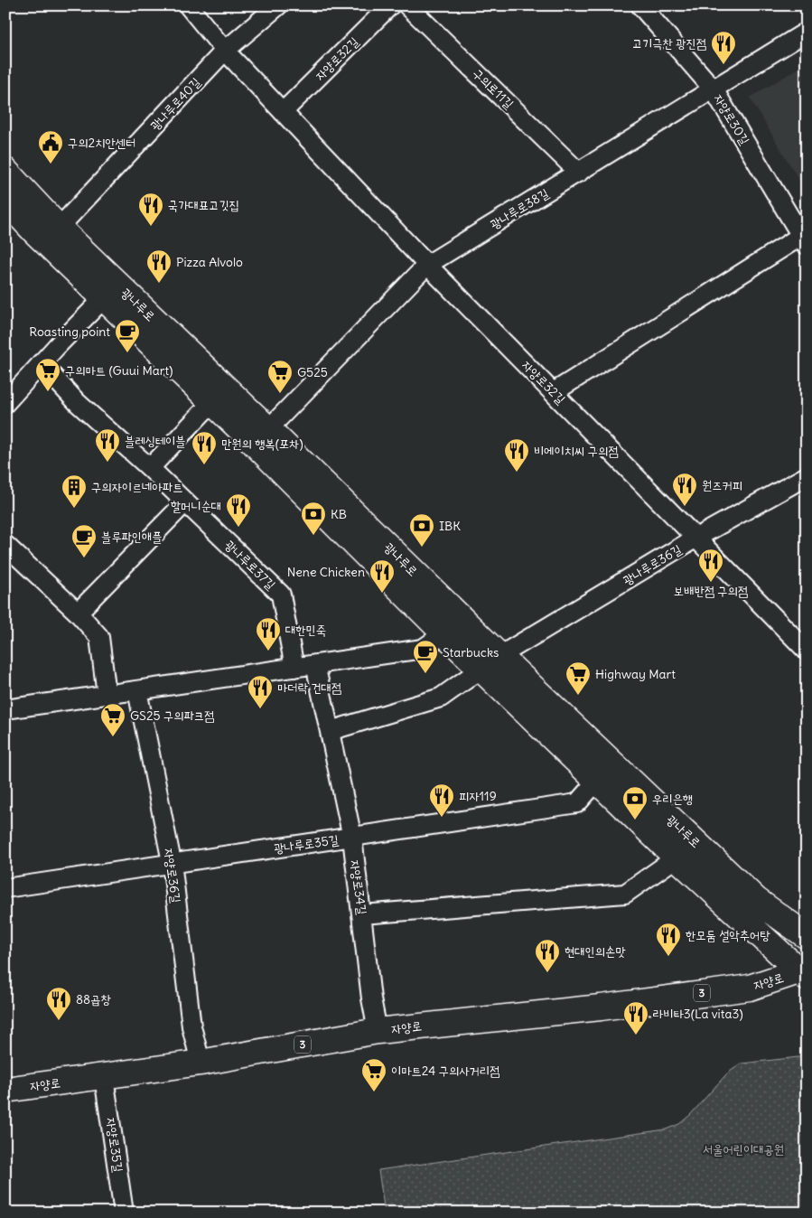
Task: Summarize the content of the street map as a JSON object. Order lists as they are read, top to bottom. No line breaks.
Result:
{"streets":{"main road":["광나루로","자양로","3"],"street":["자양로32길","구의로11길","광나루로40길","자양로30길","광나루로38길","광나루로37길","광나루로36길","광나루로35길","자양로36길","자양로34길","자양로35길"]},"crossings":[["자양로32길","광나루로40길"],["자양로32길","광나루로38길"],["자양로32길","광나루로36길"],["구의로11길","광나루로38길"],["광나루로40길","광나루로"],["자양로30길","광나루로38길"],["광나루로38길","광나루로"],["광나루로","광나루로36길"],["광나루로","광나루로35길"],["광나루로","자양로34길"],["광나루로","자양로"],["광나루로35길","자양로36길"],["광나루로35길","자양로34길"],["자양로36길","자양로"],["자양로34길","자양로"],["자양로","자양로35길"]],"parks":["서울어린이대공원"],"places":{"restaurant":["고기극찬 광진점","국가대표고깃집","Pizza Alvolo","블레싱테이블","만원의 행복(포차)","비에이치씨 구의점","원즈커피","할머니순대","보배반점 구의점","Nene Chicken","대한민죽","마더락 건대점","피자119","한모둠 설악추어탕","현대인의손맛","88곱창","라비타3(La vita3)"],"public building":["구의2치안센터"],"cafe":["Roasting point","블루파인애플","Starbucks"],"supermarket":["구의마트 (Guui Mart)","G525","Highway Mart","GS25 구의파크점","이마트24 구의사거리점"],"building":["구의자이르네아파트"],"bank":["KB","IBK","우리은행"]}}
